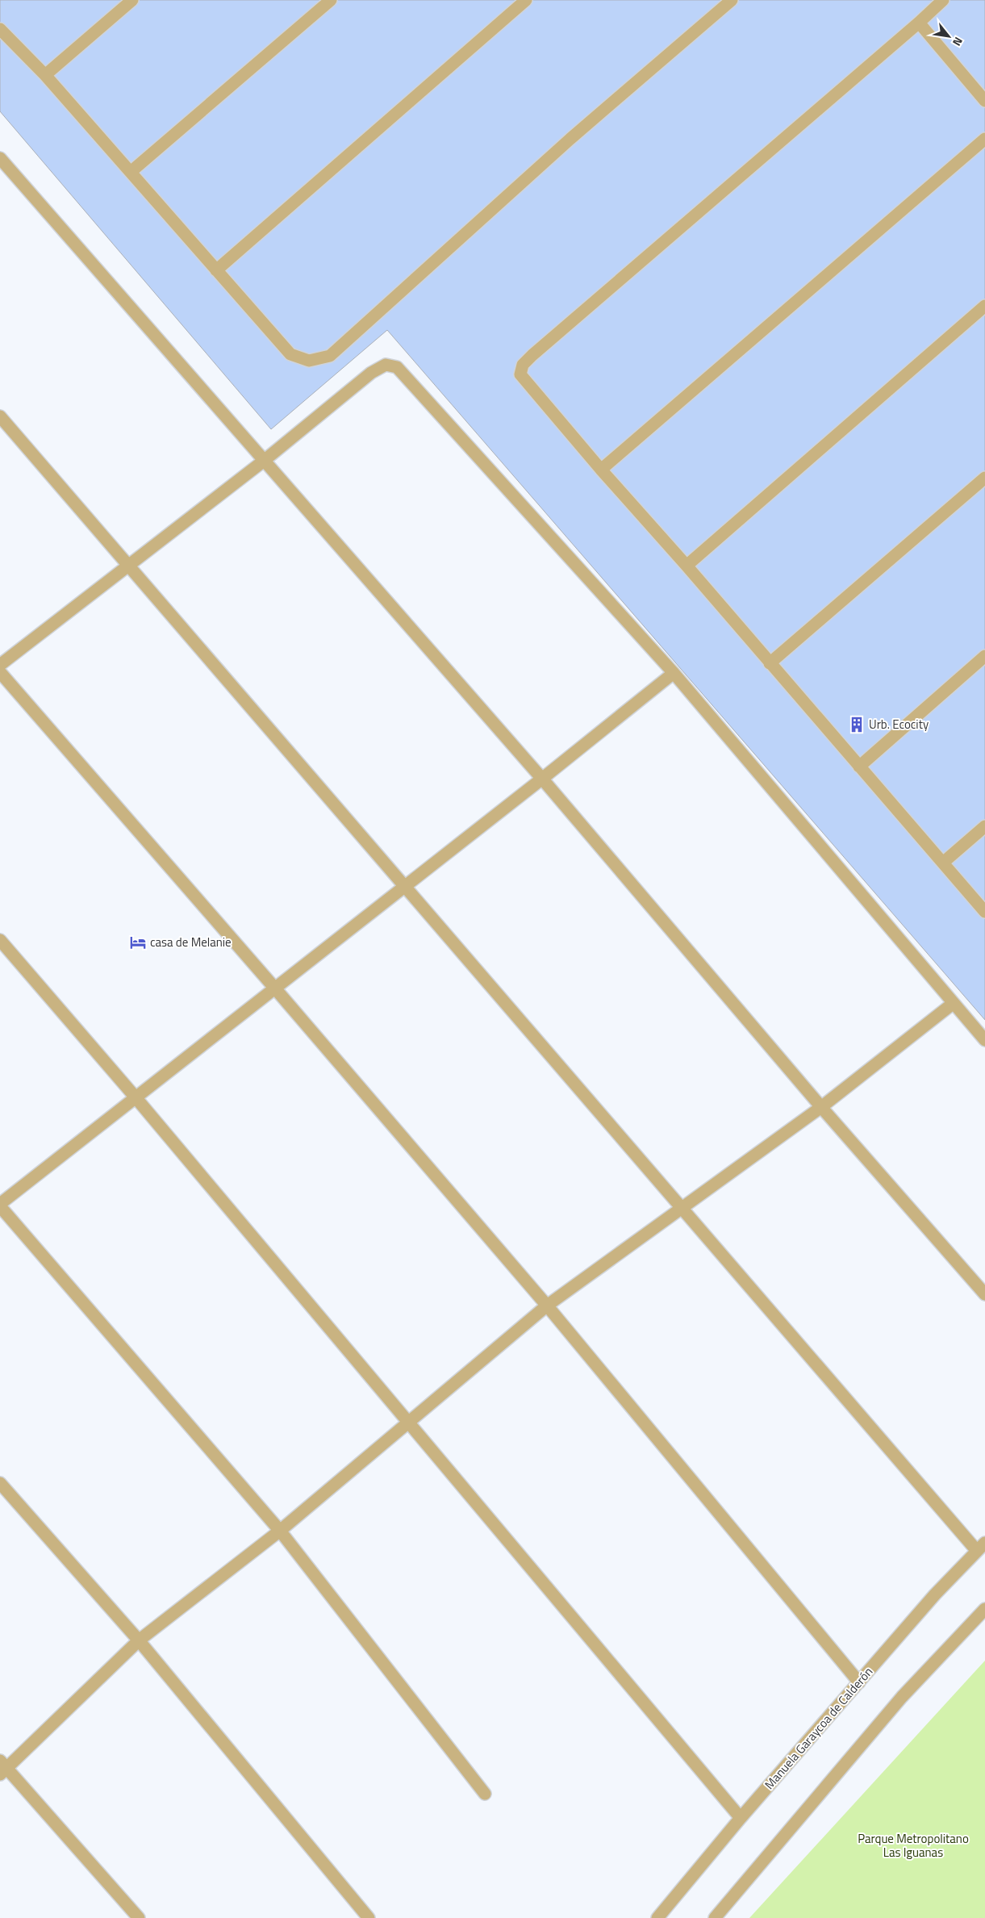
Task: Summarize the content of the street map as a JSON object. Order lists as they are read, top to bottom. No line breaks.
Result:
{"streets":{"street":["Manuela Garaycoa de Calderón"]},"parks":["Parque Metropolitano Las Iguanas"],"places":{"building":["Urb. Ecocity"],"hotel":["casa de Melanie"]},"north":"bottom right"}
